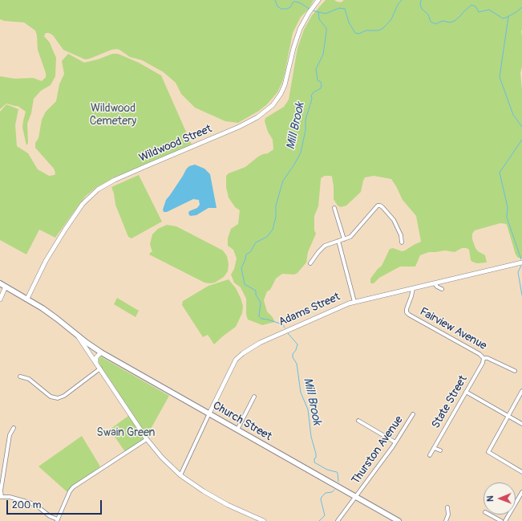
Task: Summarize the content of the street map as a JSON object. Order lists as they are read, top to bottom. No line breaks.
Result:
{"streets":{"main road":["Church Street"],"street":["Wildwood Street","Adams Street","Fairview Avenue","State Street","Thurston Avenue"]},"crossings":[["Wildwood Street","Church Street"],["Adams Street","Fairview Avenue"],["Adams Street","Church Street"],["Fairview Avenue","State Street"],["Church Street","Thurston Avenue"]],"water":["Mill Brook"],"parks":["Wildwood Cemetery","Swain Green"],"scale_bar":"200 m","north":"left"}
